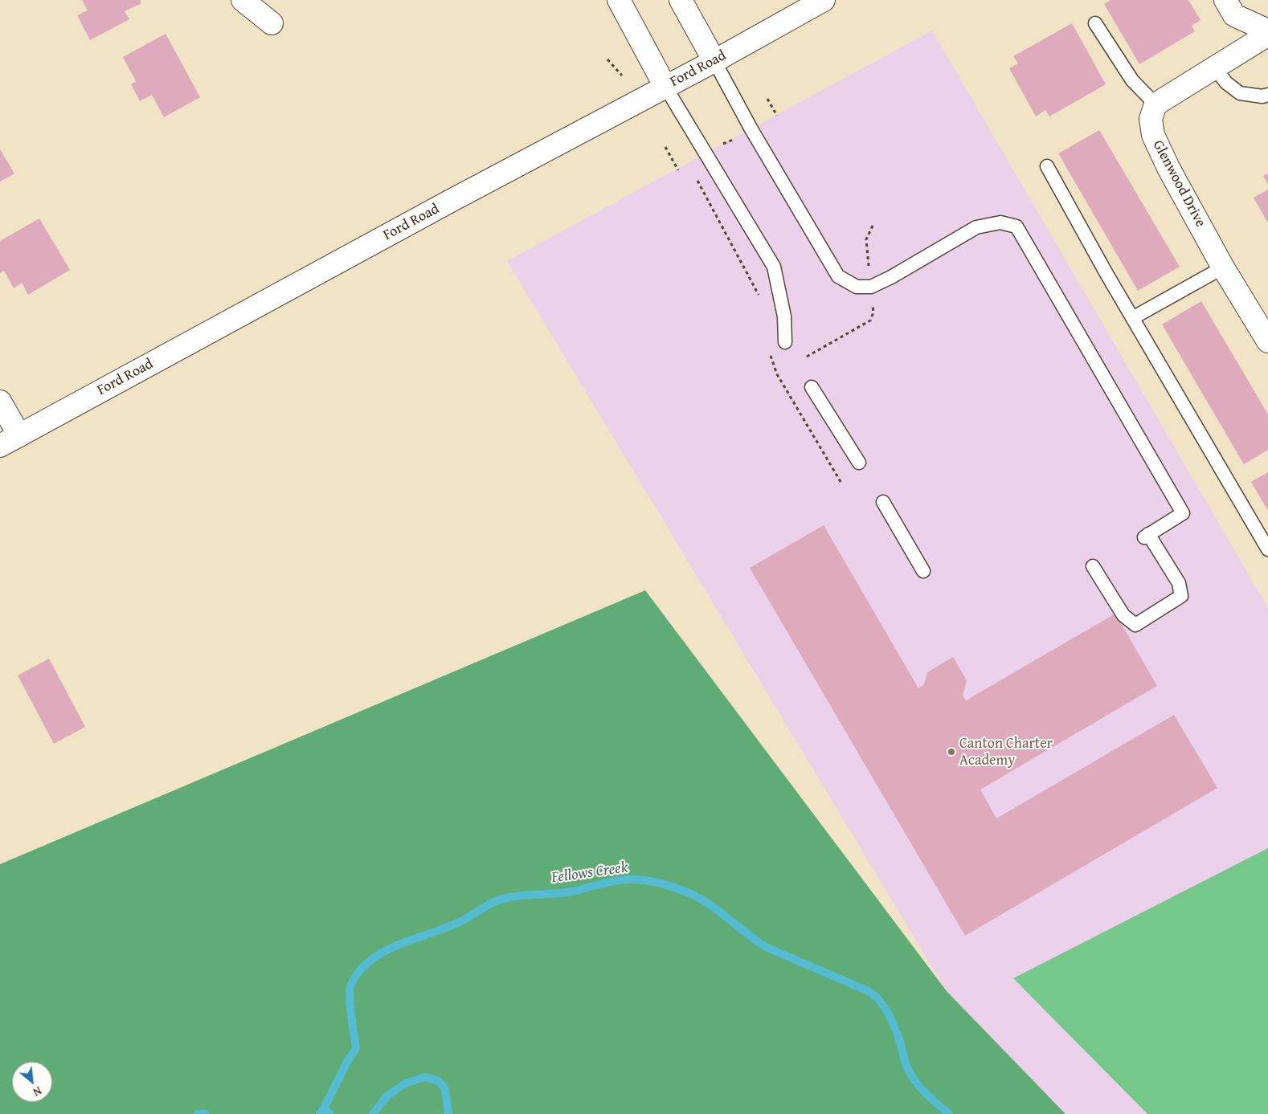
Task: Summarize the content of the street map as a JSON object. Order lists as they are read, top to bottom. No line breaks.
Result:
{"streets":{"main road":["Ford Road","Glenwood Drive"]},"water":["Fellows Creek"],"places":["Canton Charter Academy"],"north":"bottom right"}
